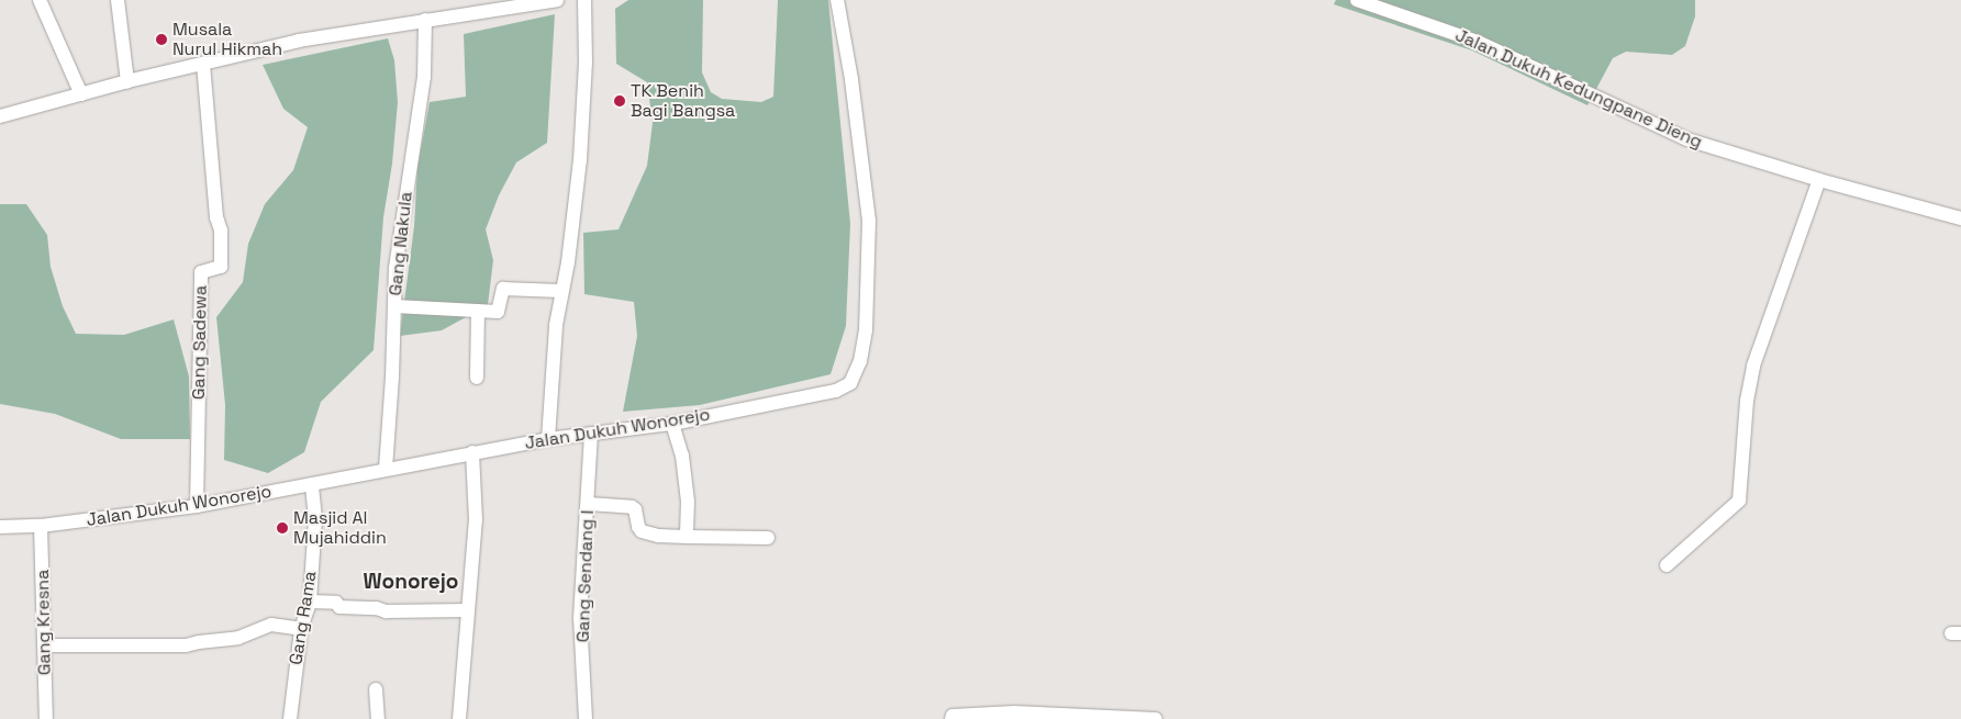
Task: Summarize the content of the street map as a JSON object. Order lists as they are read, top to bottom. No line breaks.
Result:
{"streets":{"street":["Jalan Dukuh Kedungpane Dieng","Gang Nakula","Gang Sadewa","Jalan Dukuh Wonorejo","Gang Sendang I","Gang Rama","Gang Kresna"]},"crossings":[["Gang Nakula","Jalan Dukuh Wonorejo"],["Gang Sadewa","Jalan Dukuh Wonorejo"],["Jalan Dukuh Wonorejo","Gang Sendang I"],["Jalan Dukuh Wonorejo","Gang Rama"],["Jalan Dukuh Wonorejo","Gang Kresna"]],"districts":["Wonorejo"],"places":["Musala Nurul Hikmah","TK Benih Bagi Bangsa","Masjid Al Mujahiddin"]}
